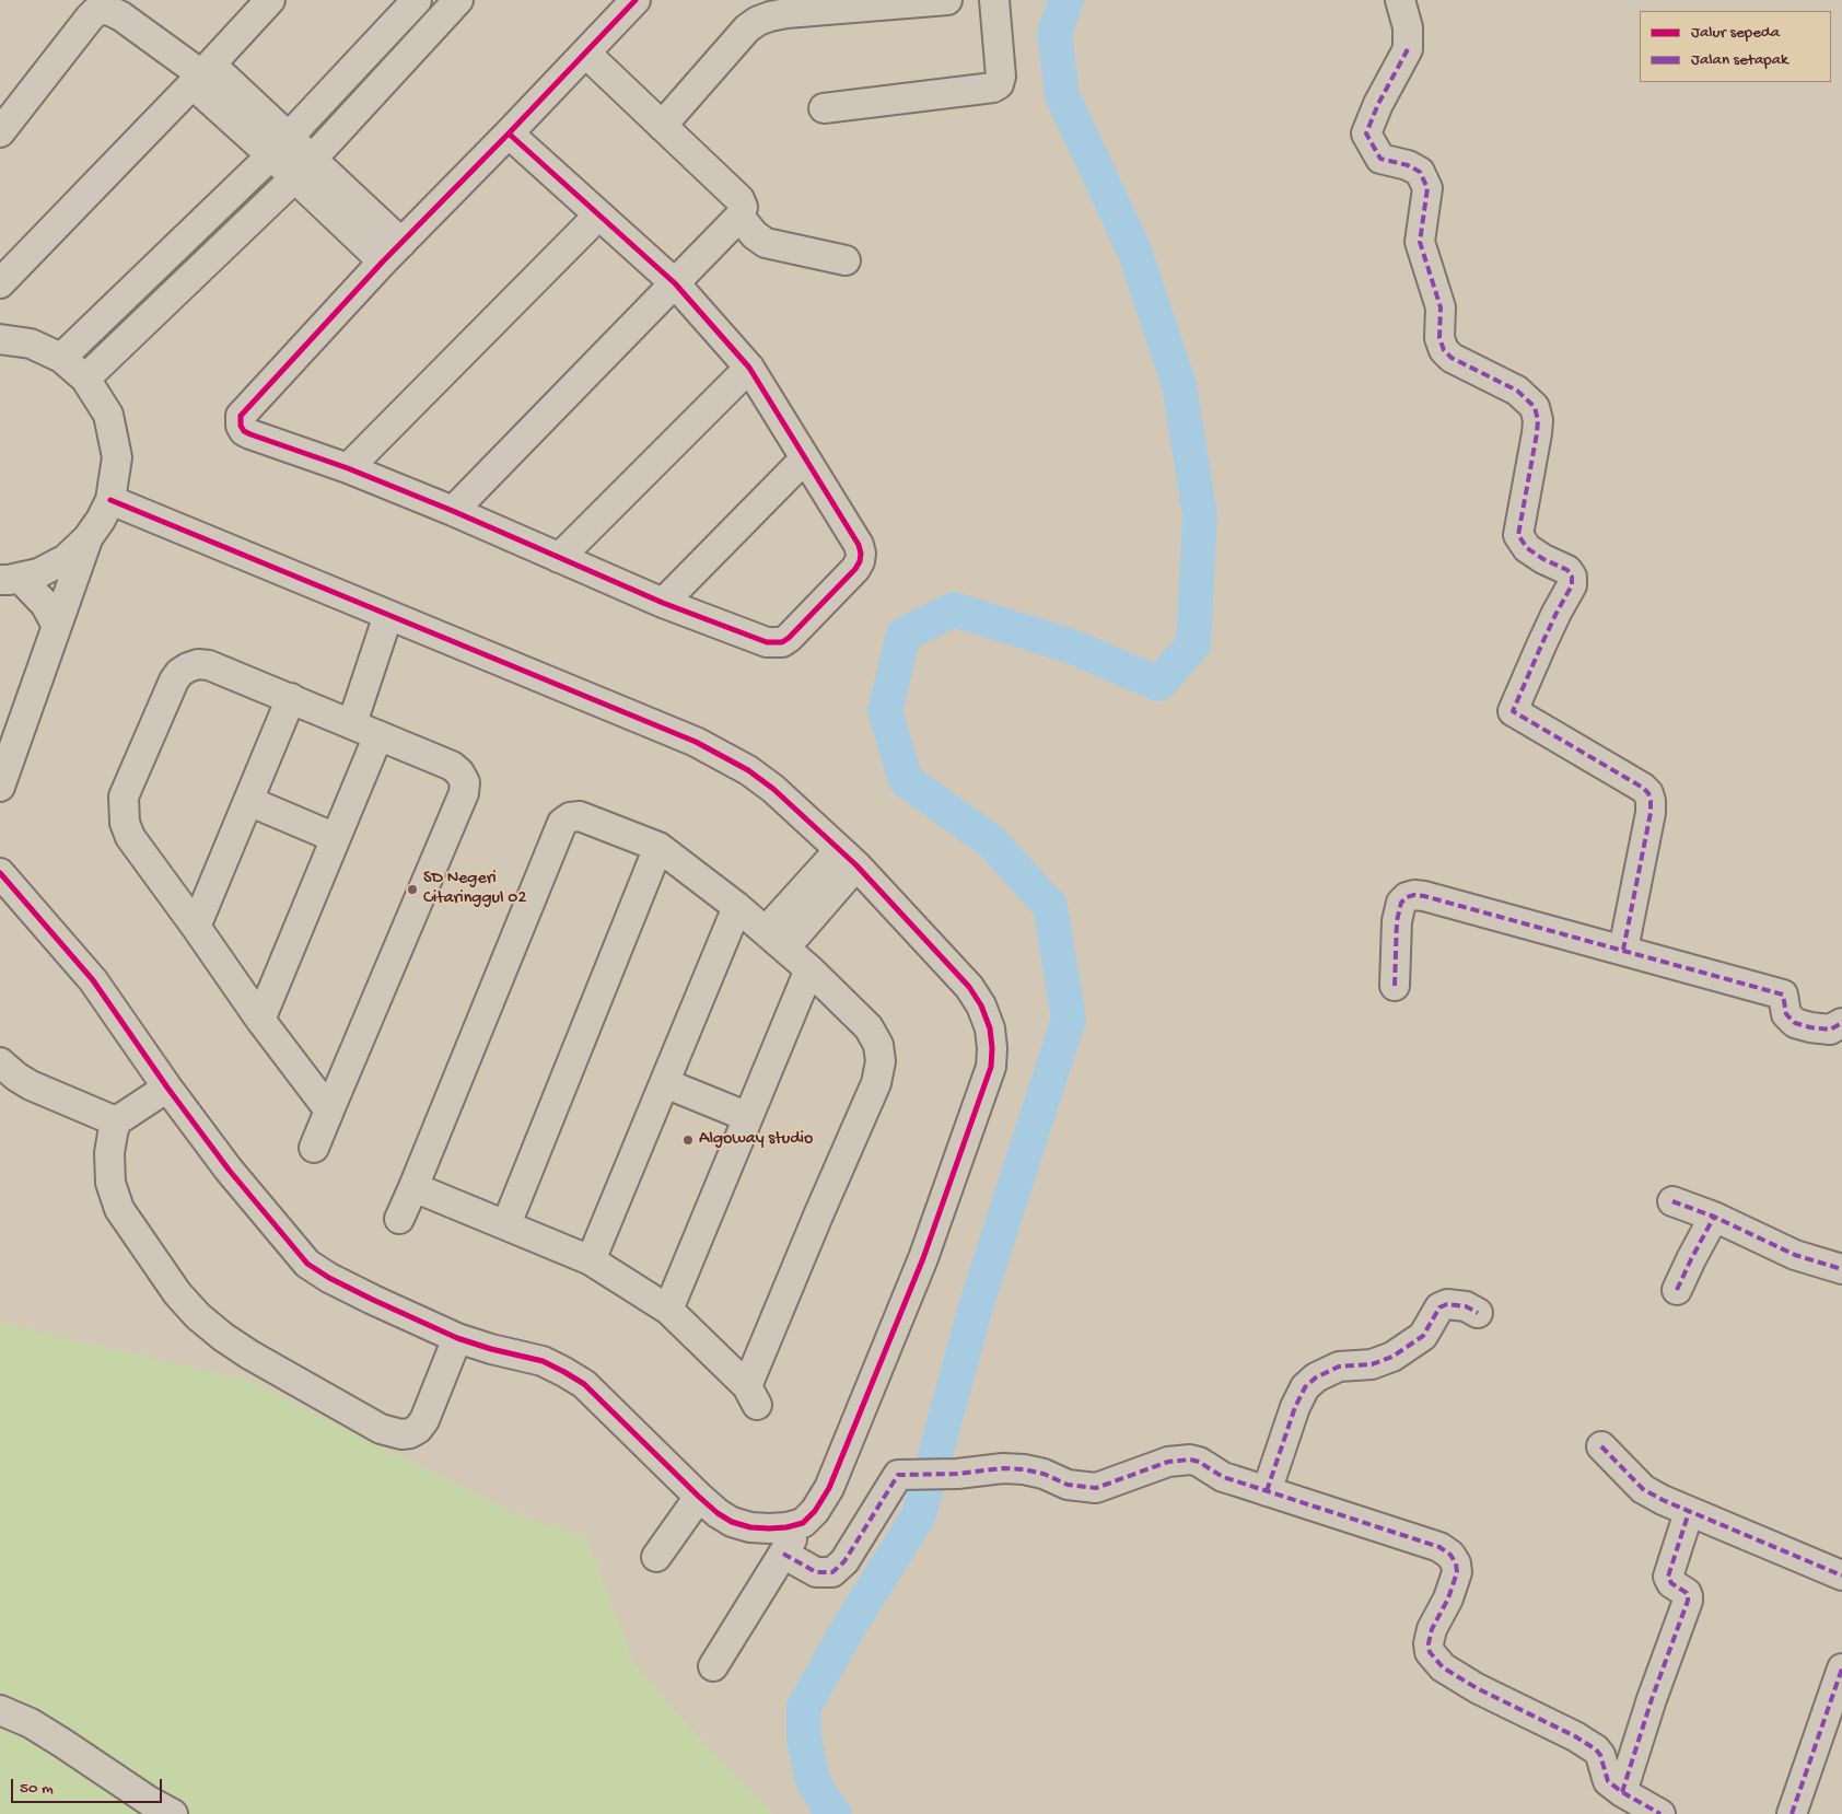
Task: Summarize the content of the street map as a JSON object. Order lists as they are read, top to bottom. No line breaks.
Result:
{"places":["SD Negeri Citaringgul 02","Algoway studio"],"legend":["Jalur sepeda","Jalan setapak"],"scale_bar":"50 m"}
